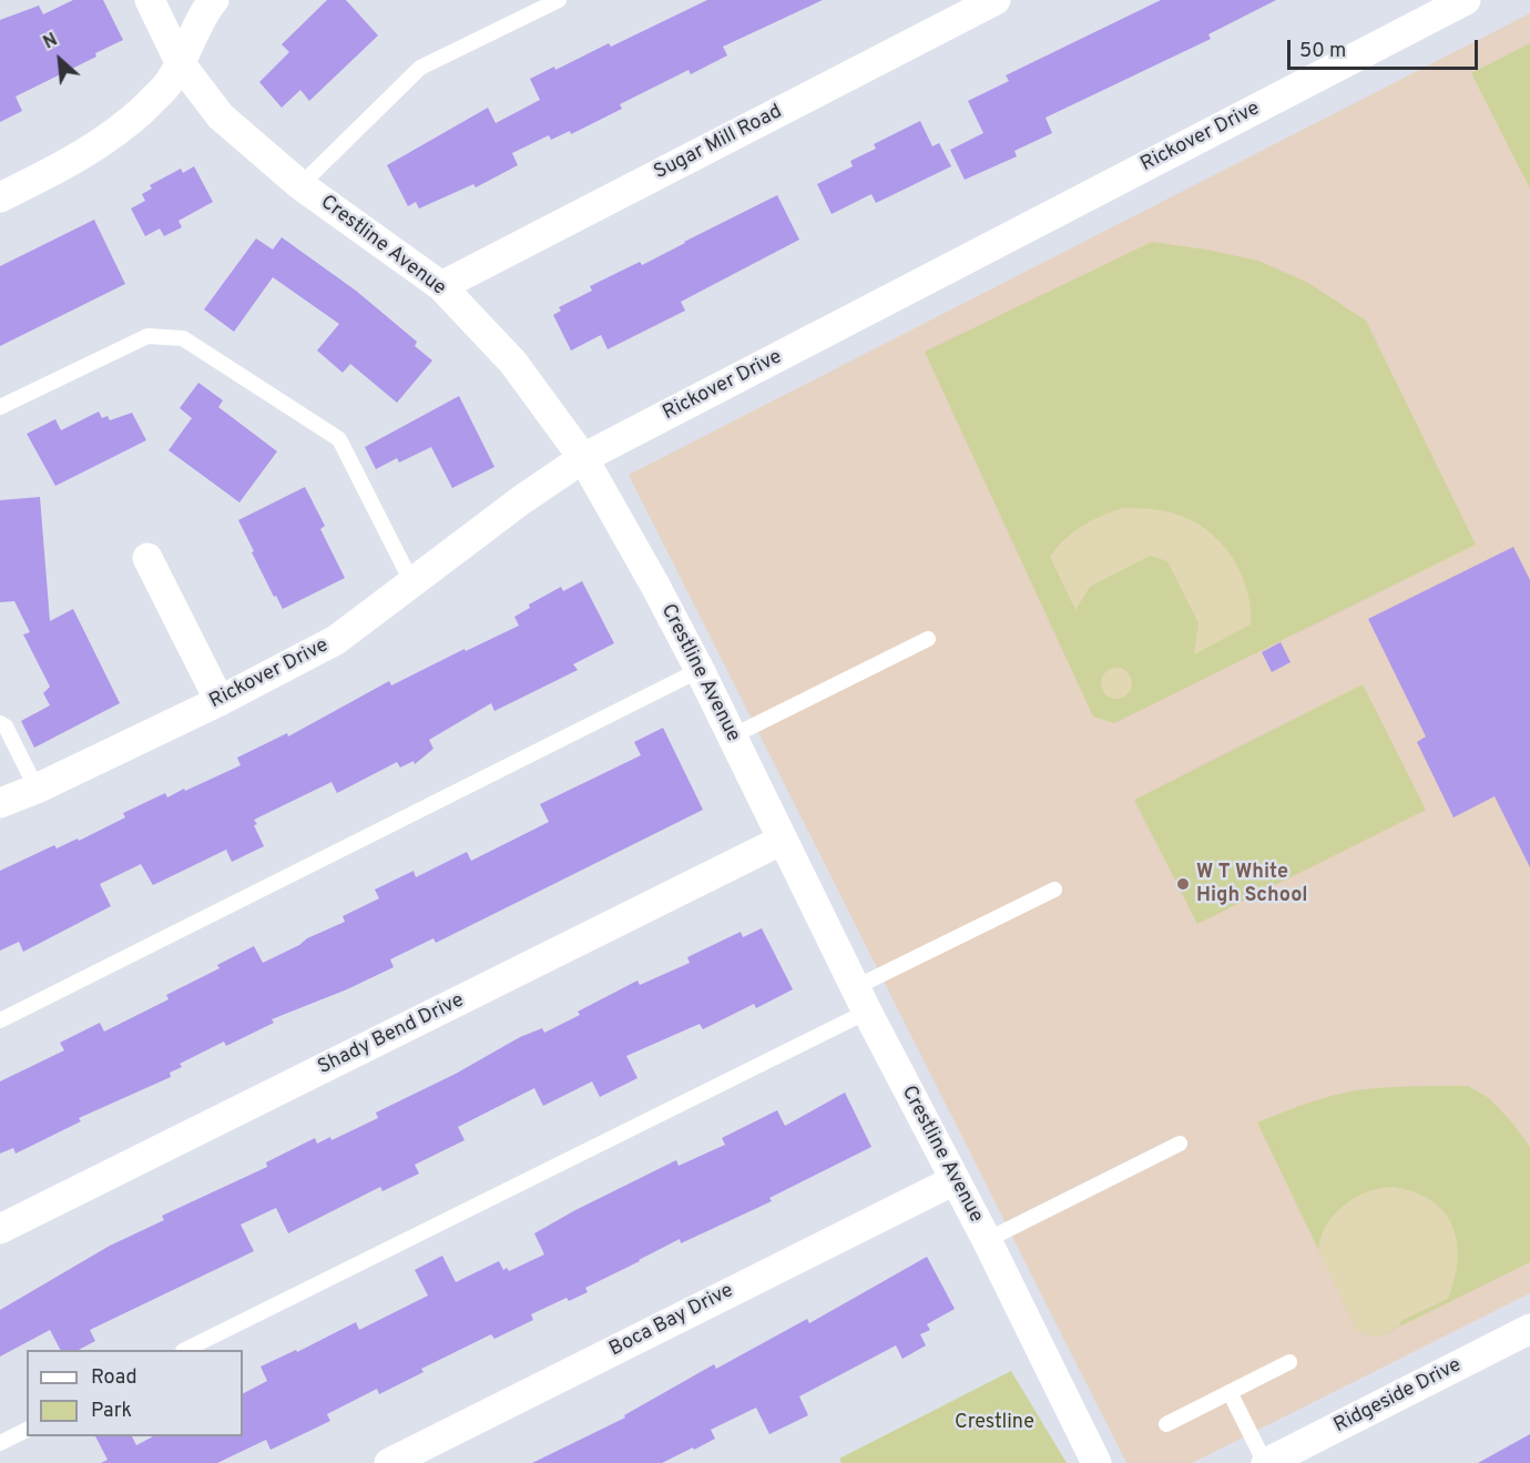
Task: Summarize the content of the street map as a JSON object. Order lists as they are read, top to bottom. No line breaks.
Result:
{"streets":{"street":["Rickover Drive","Sugar Mill Road","Crestline Avenue","Shady Bend Drive","Boca Bay Drive","Ridgeside Drive"]},"crossings":[["Rickover Drive","Crestline Avenue"],["Sugar Mill Road","Crestline Avenue"],["Crestline Avenue","Shady Bend Drive"],["Crestline Avenue","Boca Bay Drive"]],"parks":["Crestline"],"places":["W T White High School"],"legend":["Road","Park"],"scale_bar":"50 m","north":"top left"}
